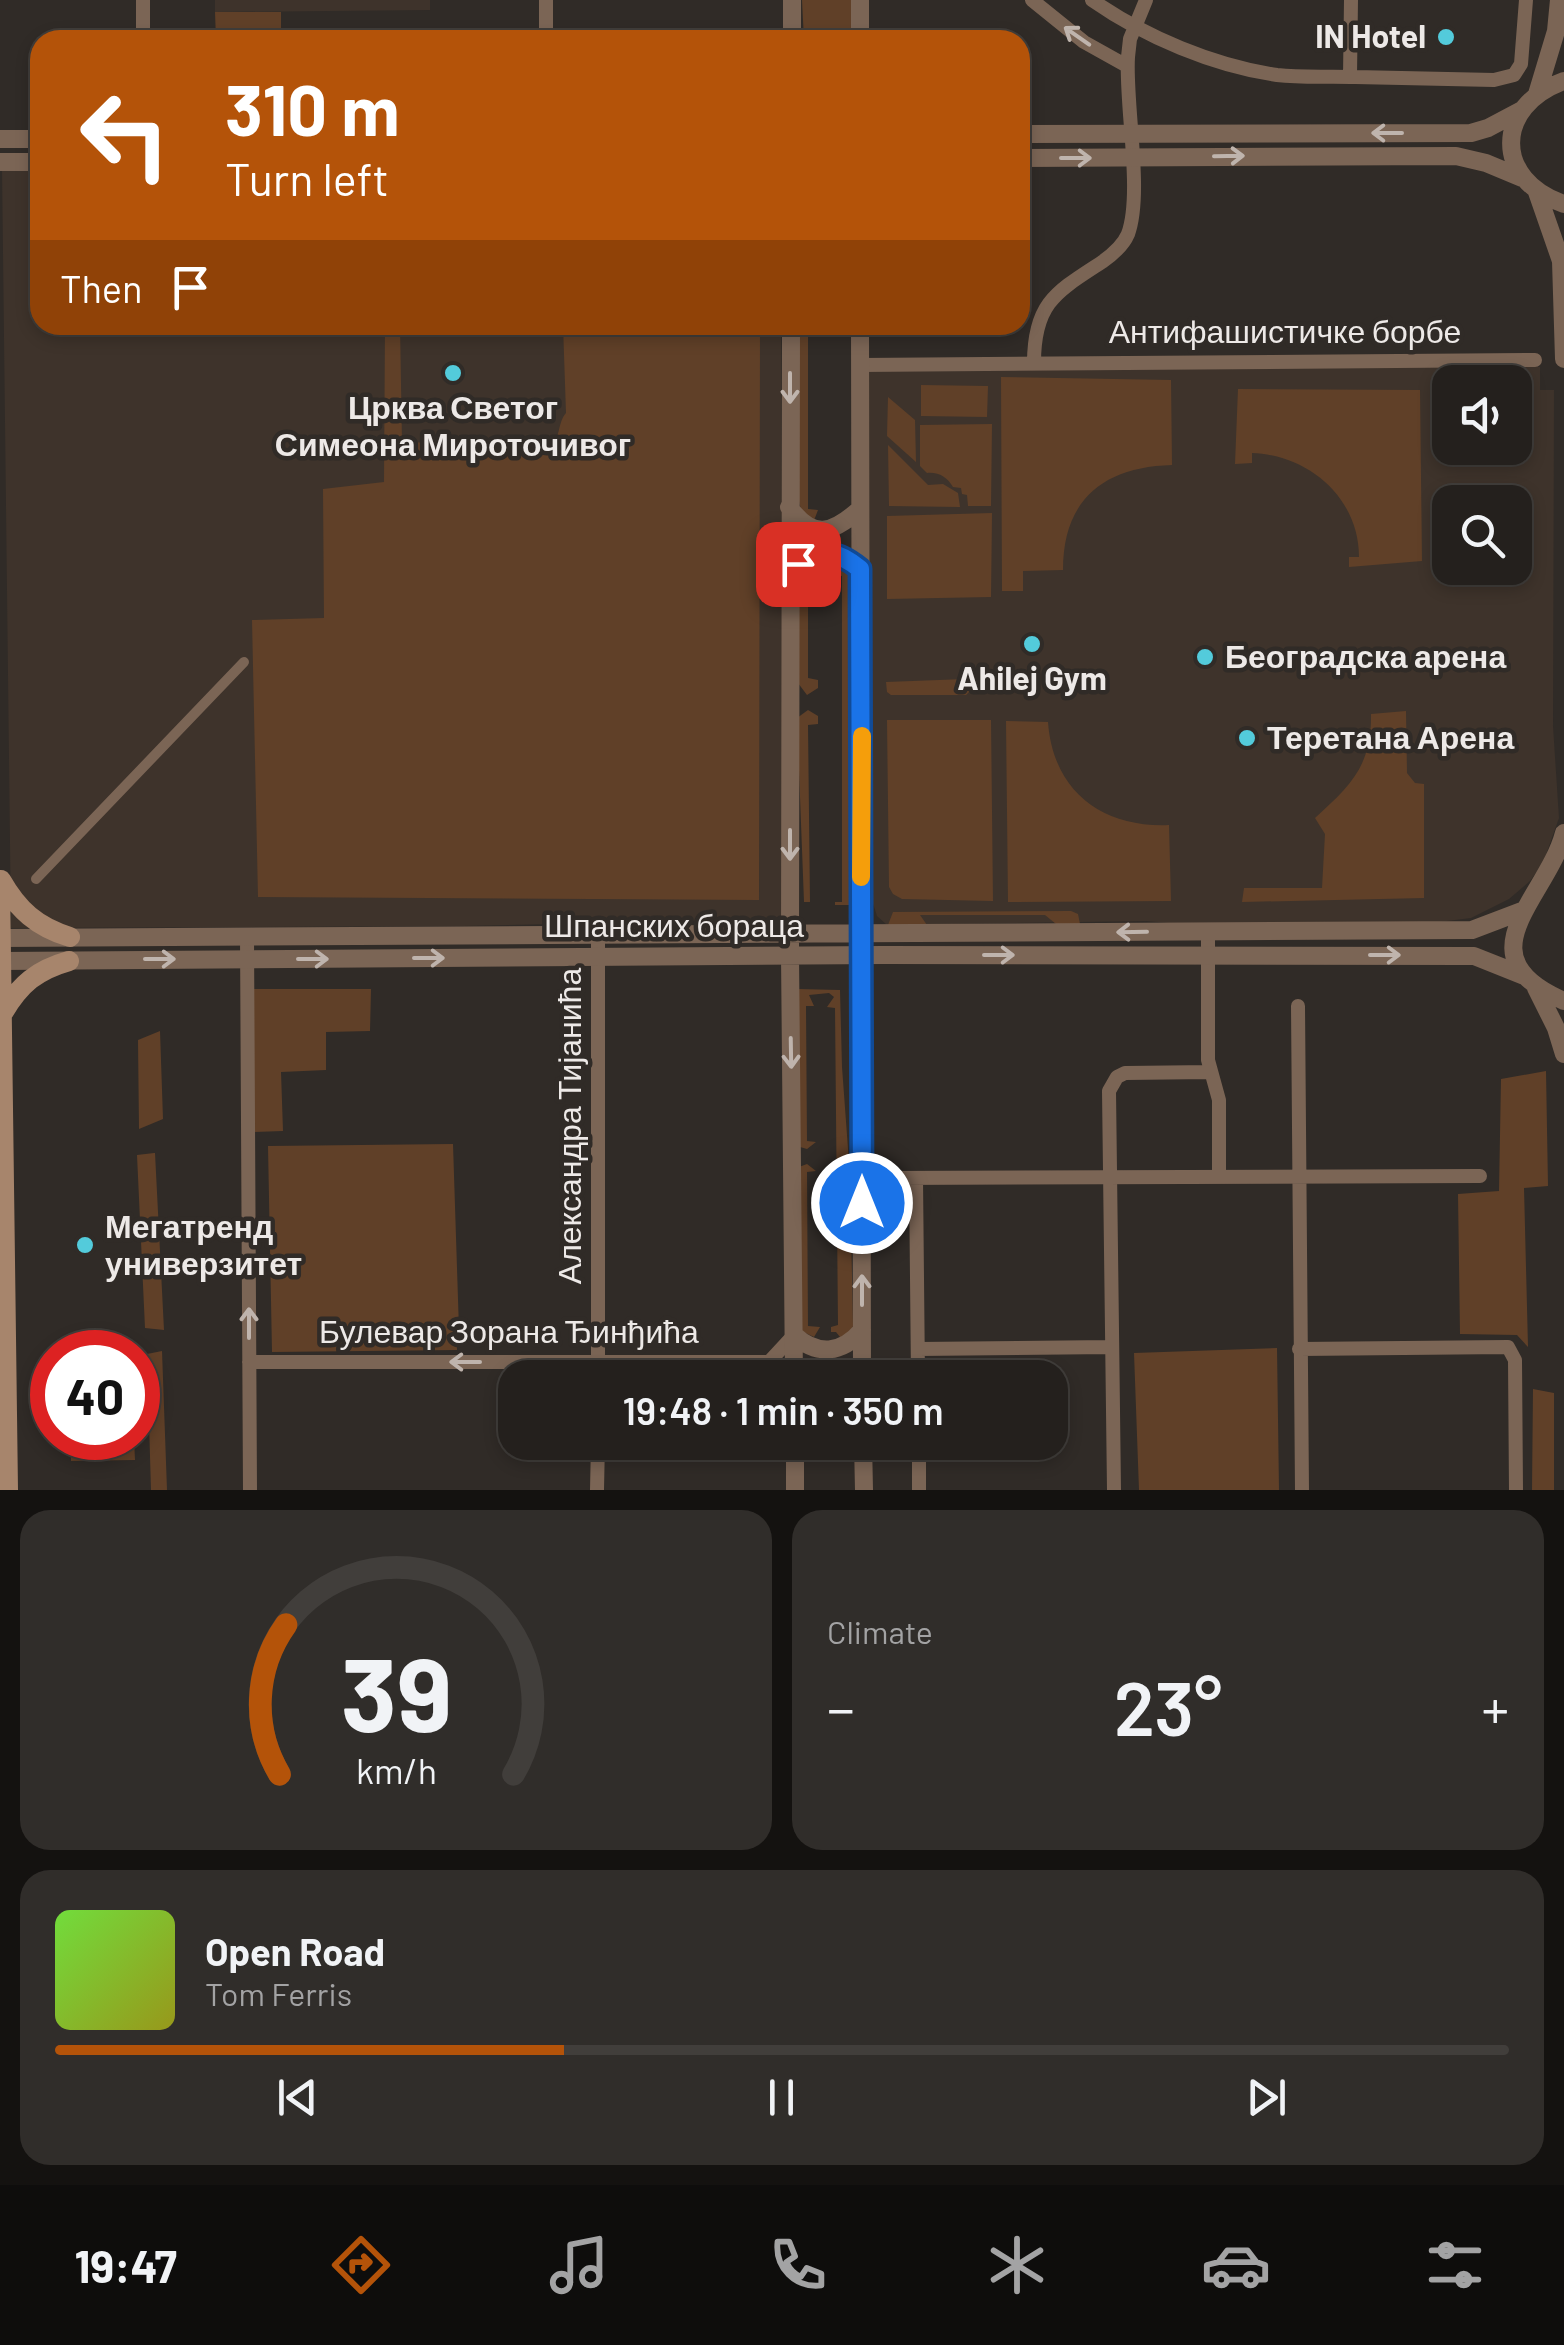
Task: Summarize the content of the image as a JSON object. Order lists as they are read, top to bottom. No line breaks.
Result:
{"streets":{"street":["Антифашистичке борбе","Шпанских бораца","Александра Тијанића","Булевар Зорана Ђинђића"]},"crossings":[["Шпанских бораца","Александра Тијанића"]],"one_way":["Булевар Зорана Ђинђића"],"places":["IN Hotel","Црква Светог Симеона Мироточивог","Ahilej Gym","Београдска арена","Теретана Арена","Мегатренд универзитет"],"page":{"turn":["310 m","Turn left"],"then":"Then","limit":"40","trip":"19:48 · 1 min · 350 m","tile":"Climate","heat":["−","23°","+"],"song":["Open Road","Tom Ferris"],"tabs":"19:47","gauge":["39","km/h"]}}
